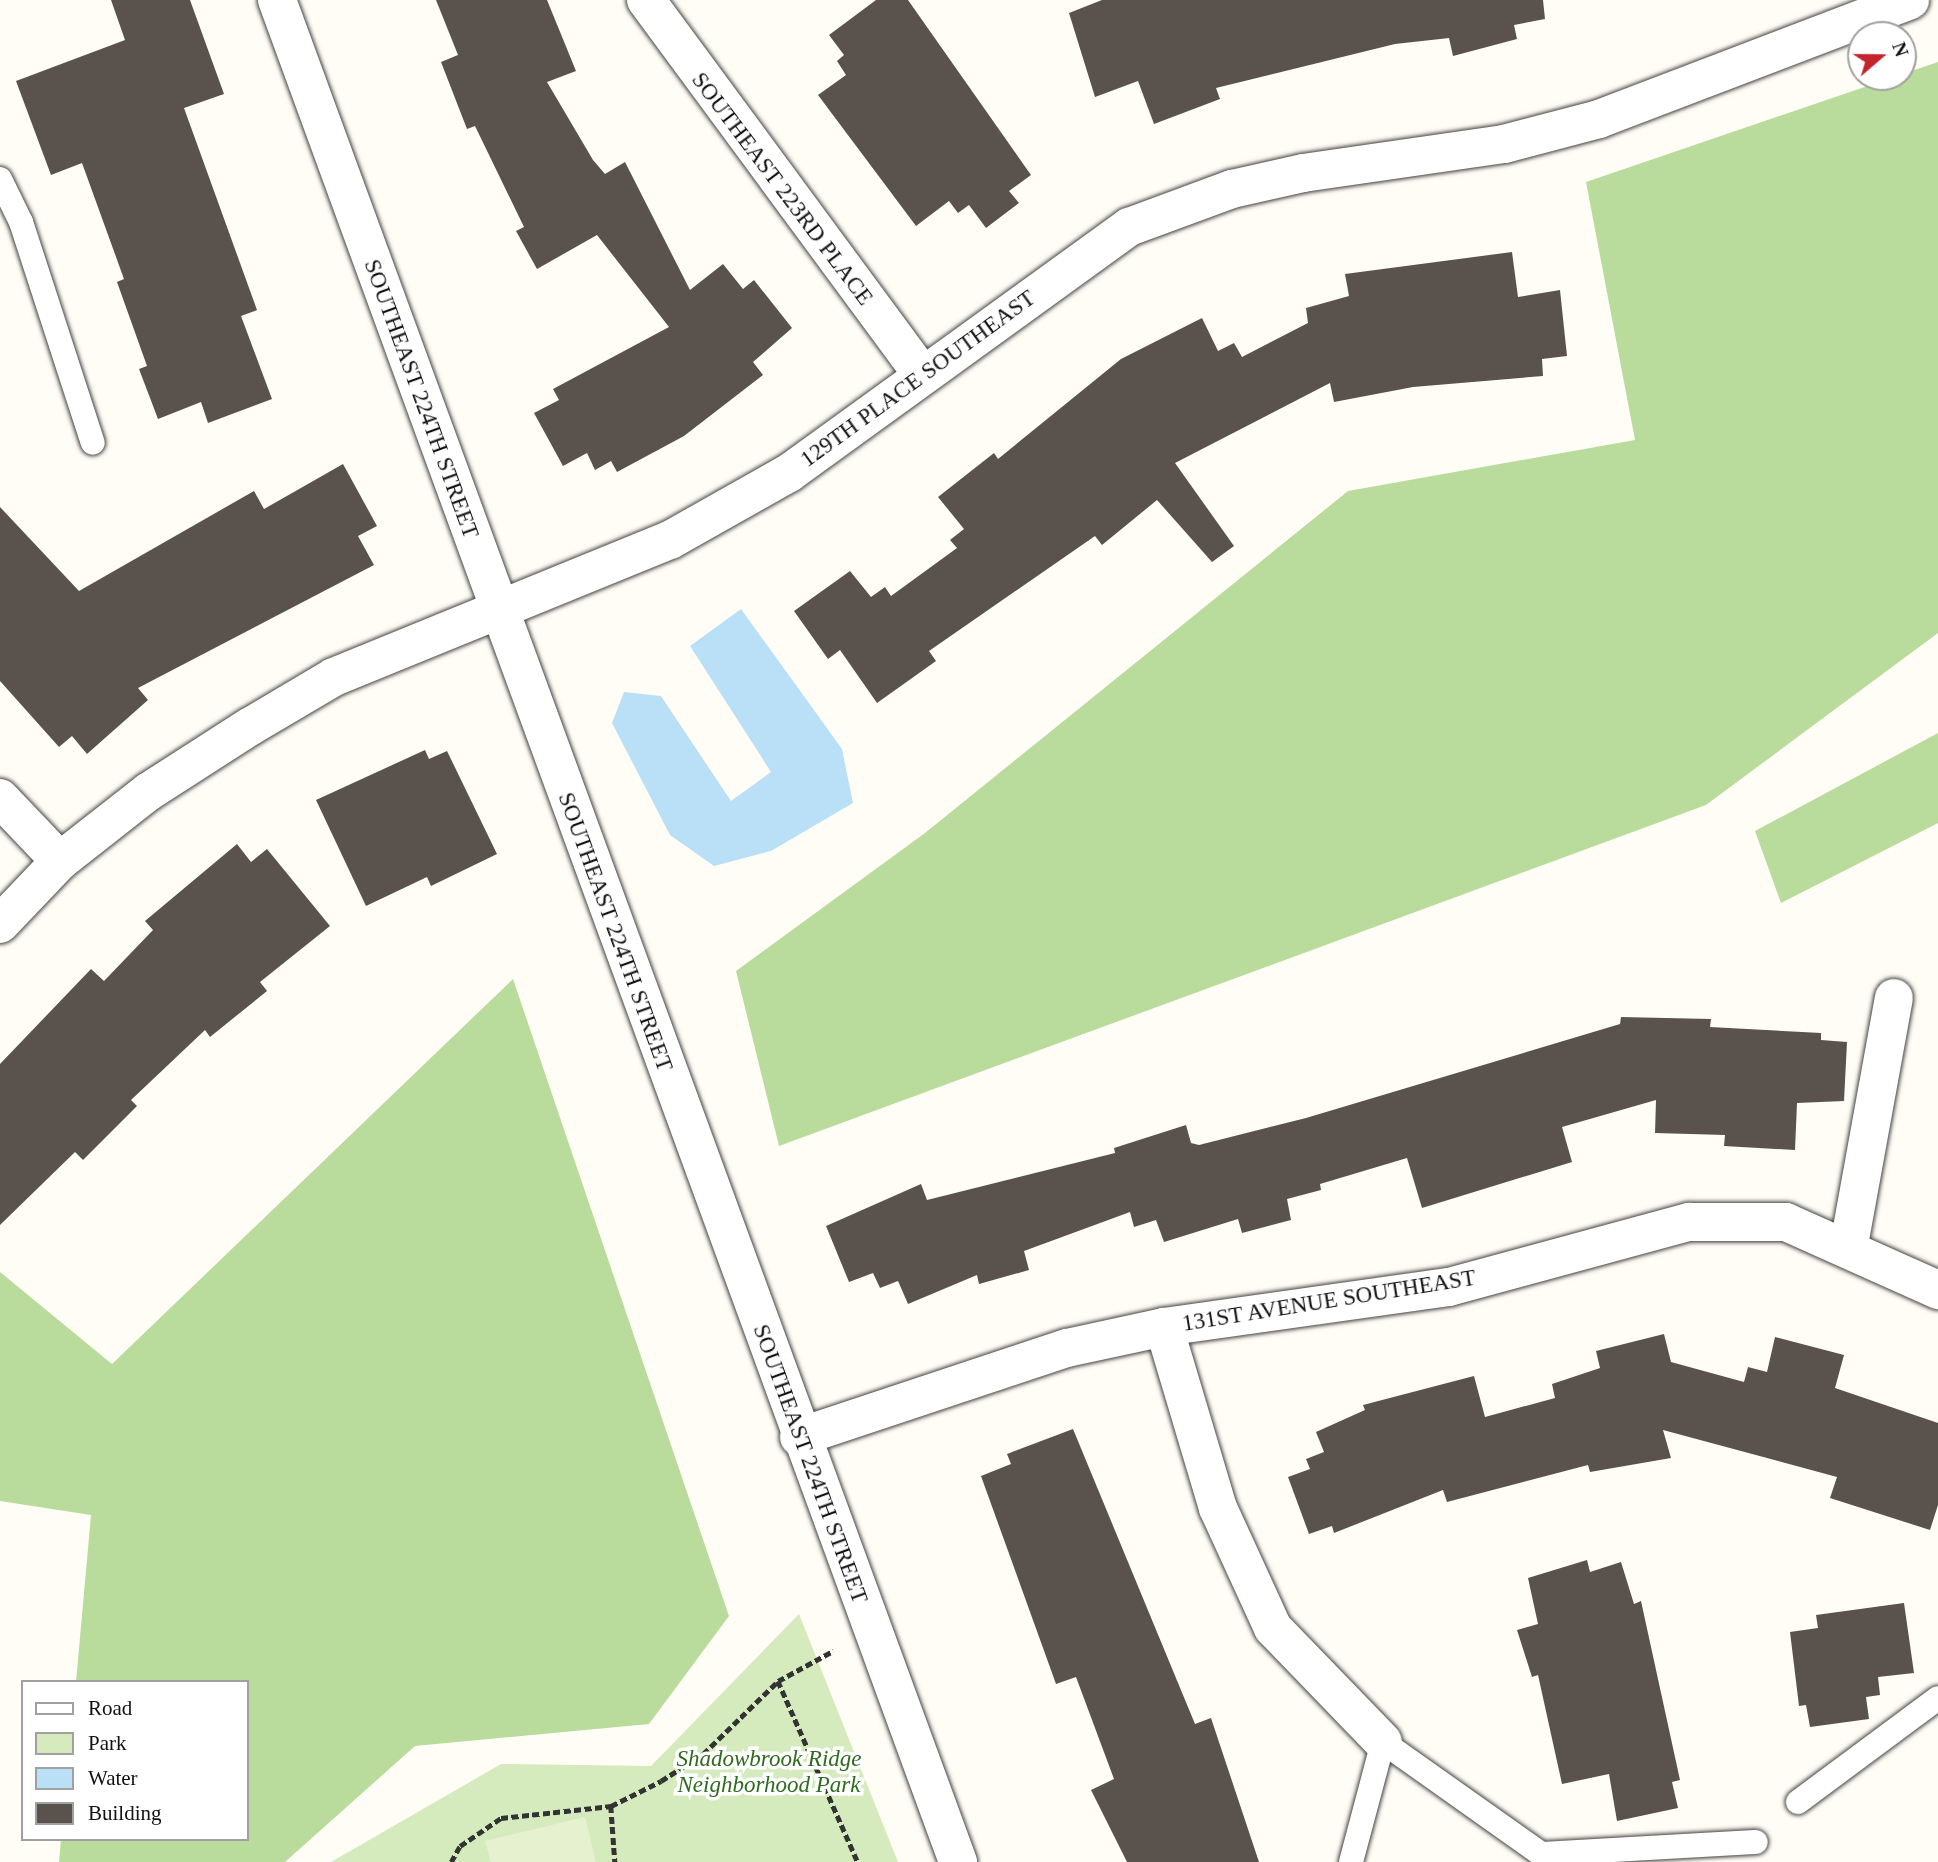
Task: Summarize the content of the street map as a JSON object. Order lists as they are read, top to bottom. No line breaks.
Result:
{"streets":{"street":["SOUTHEAST 223RD PLACE","129TH PLACE SOUTHEAST","SOUTHEAST 224TH STREET","131ST AVENUE SOUTHEAST"]},"crossings":[["SOUTHEAST 223RD PLACE","129TH PLACE SOUTHEAST"],["129TH PLACE SOUTHEAST","SOUTHEAST 224TH STREET"],["SOUTHEAST 224TH STREET","131ST AVENUE SOUTHEAST"]],"parks":["Shadowbrook Ridge Neighborhood Park"],"legend":["Road","Park","Water","Building"],"north":"right"}
